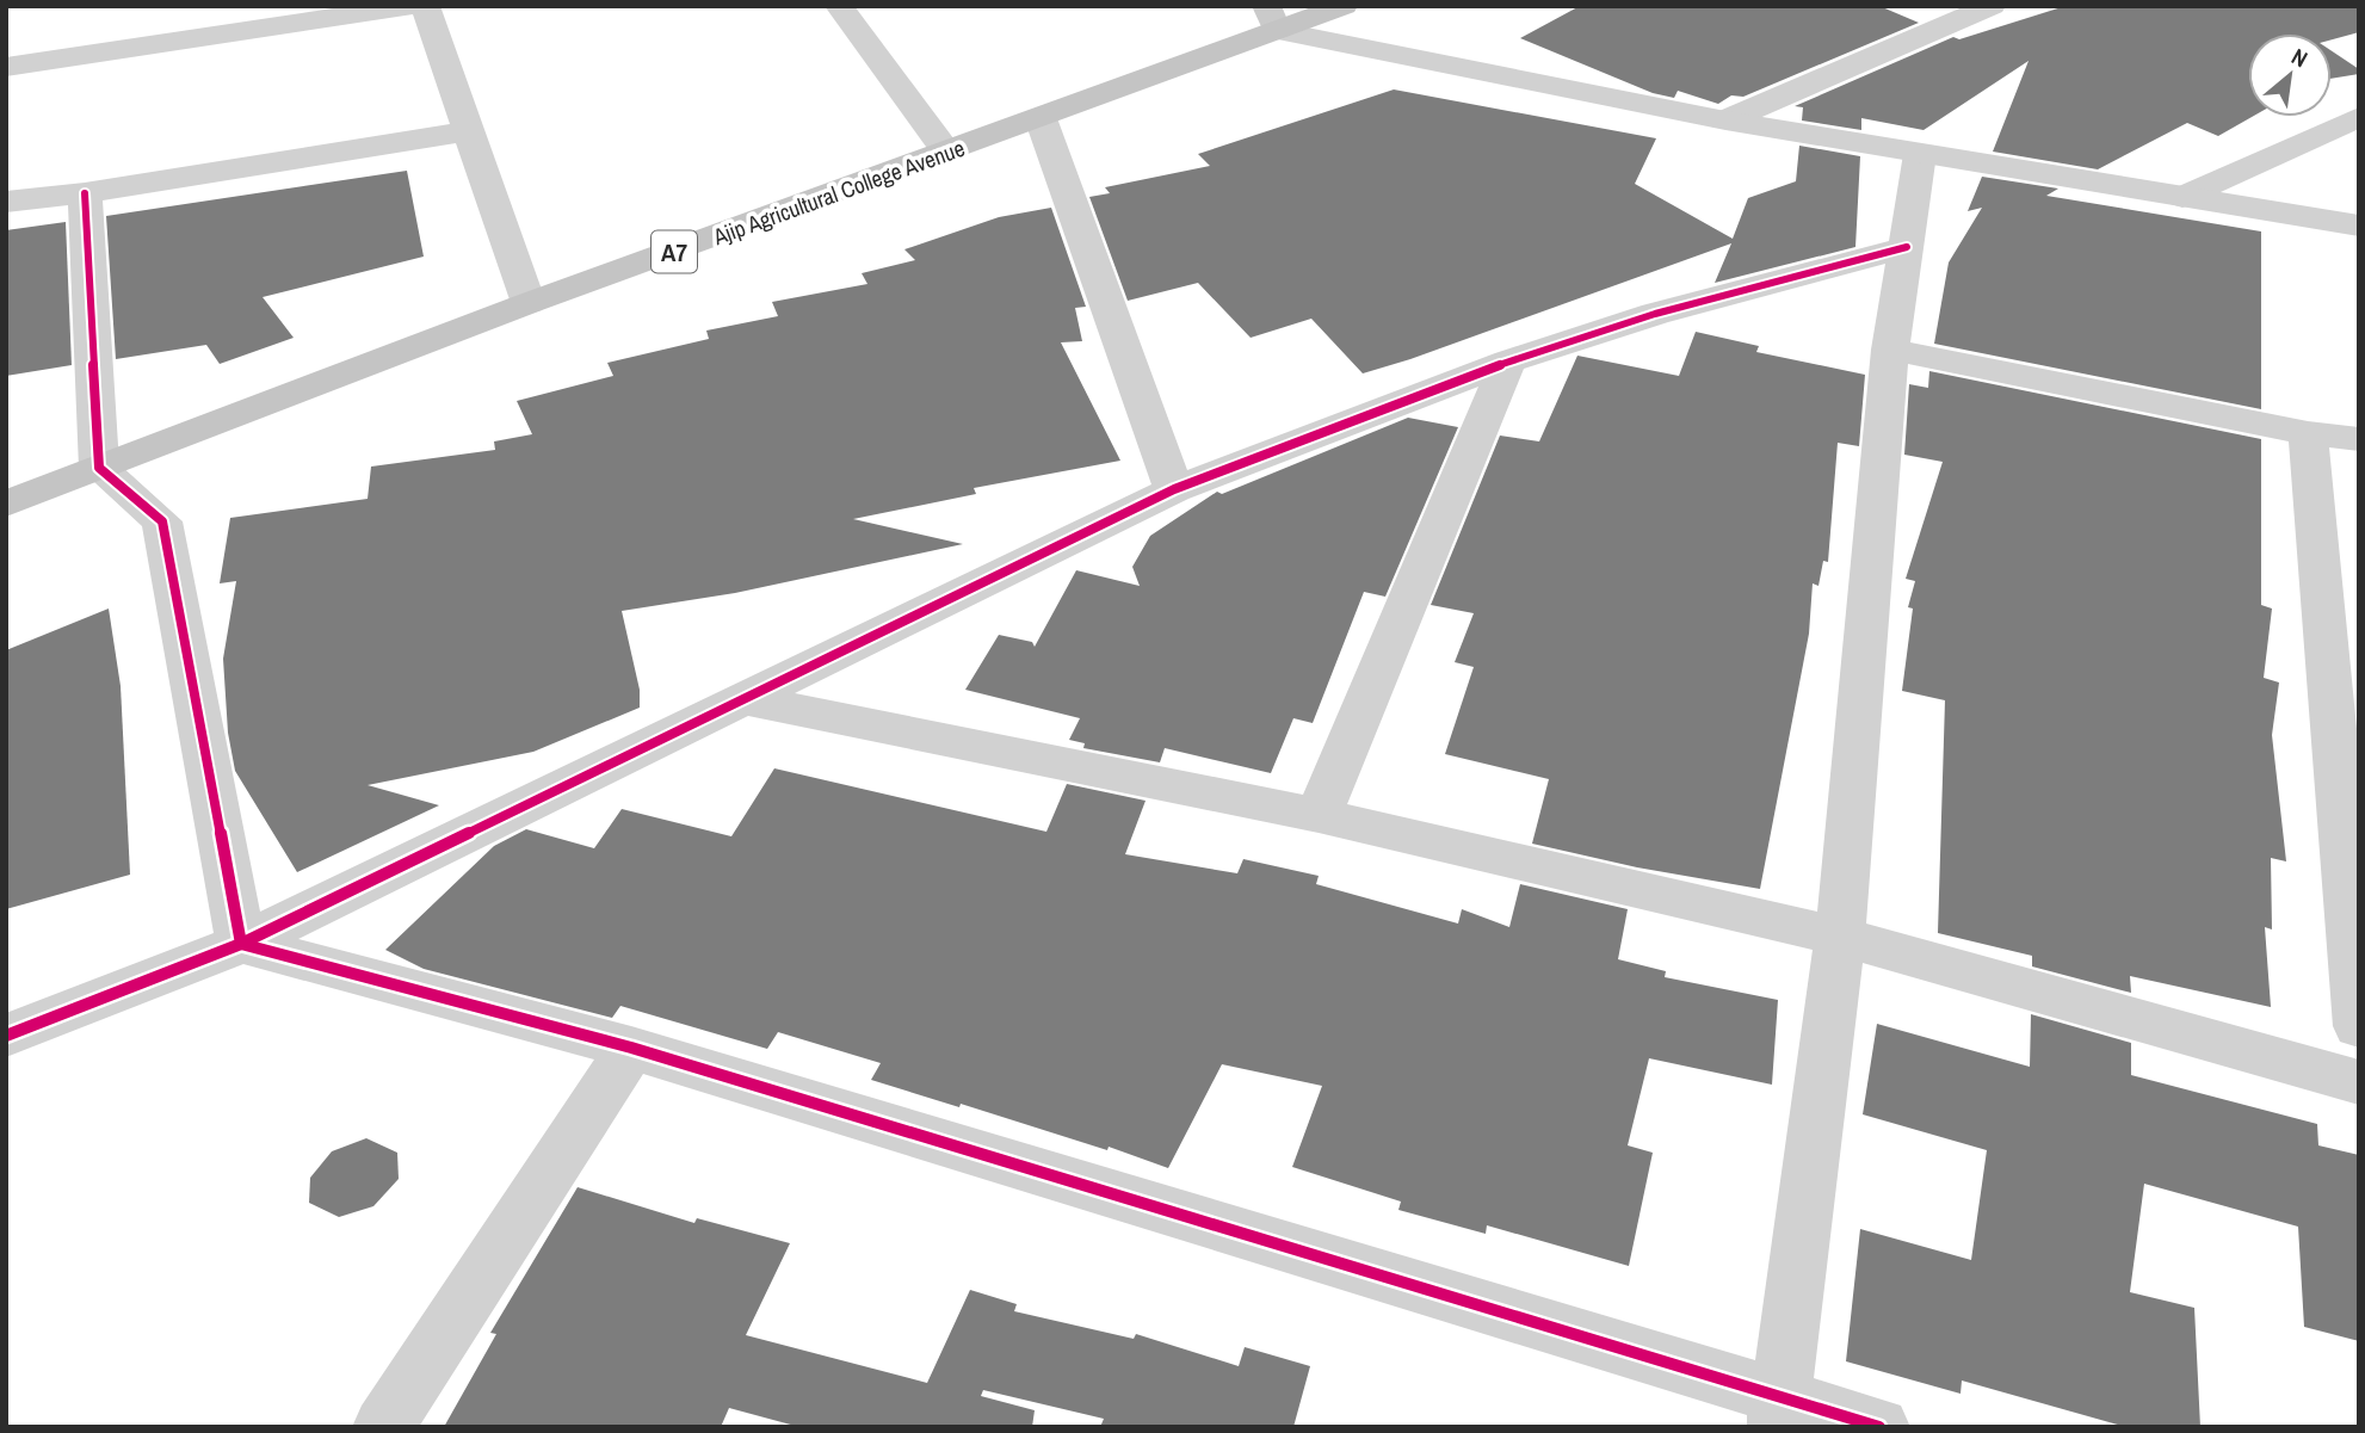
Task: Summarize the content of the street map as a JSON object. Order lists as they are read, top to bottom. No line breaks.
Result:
{"streets":{"main road":["Ajip Agricultural College Avenue","A7"]},"north":"top right"}
